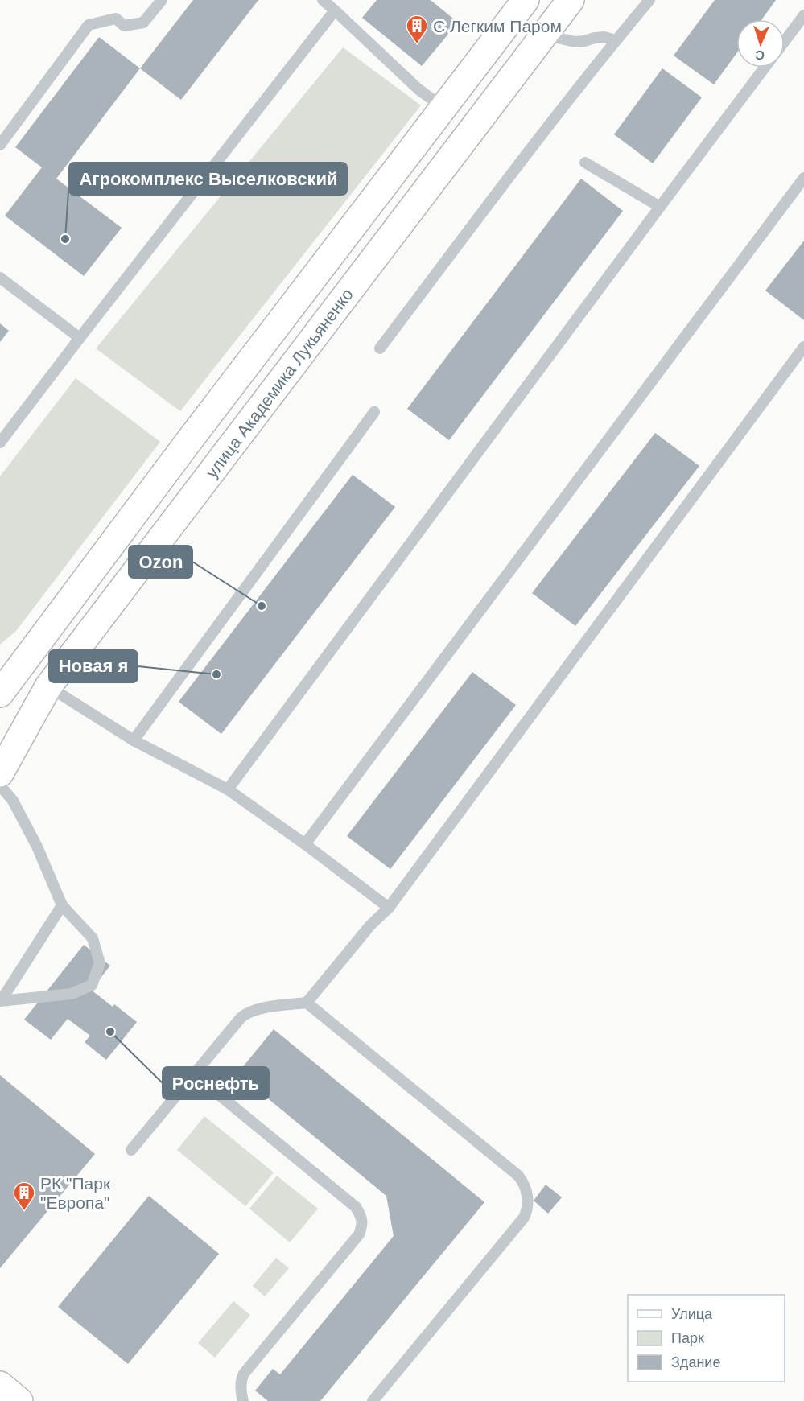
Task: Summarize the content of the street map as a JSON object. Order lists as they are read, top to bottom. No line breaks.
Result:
{"streets":{"main road":["улица Академика Лукьяненко"]},"places":{"building":["С Легким Паром","РК \"Парк \"Европа\""],"other":["Агрокомплекс Выселковский","Ozon","Новая я","Роснефть"]},"legend":["Улица","Парк","Здание"],"north":"bottom"}
